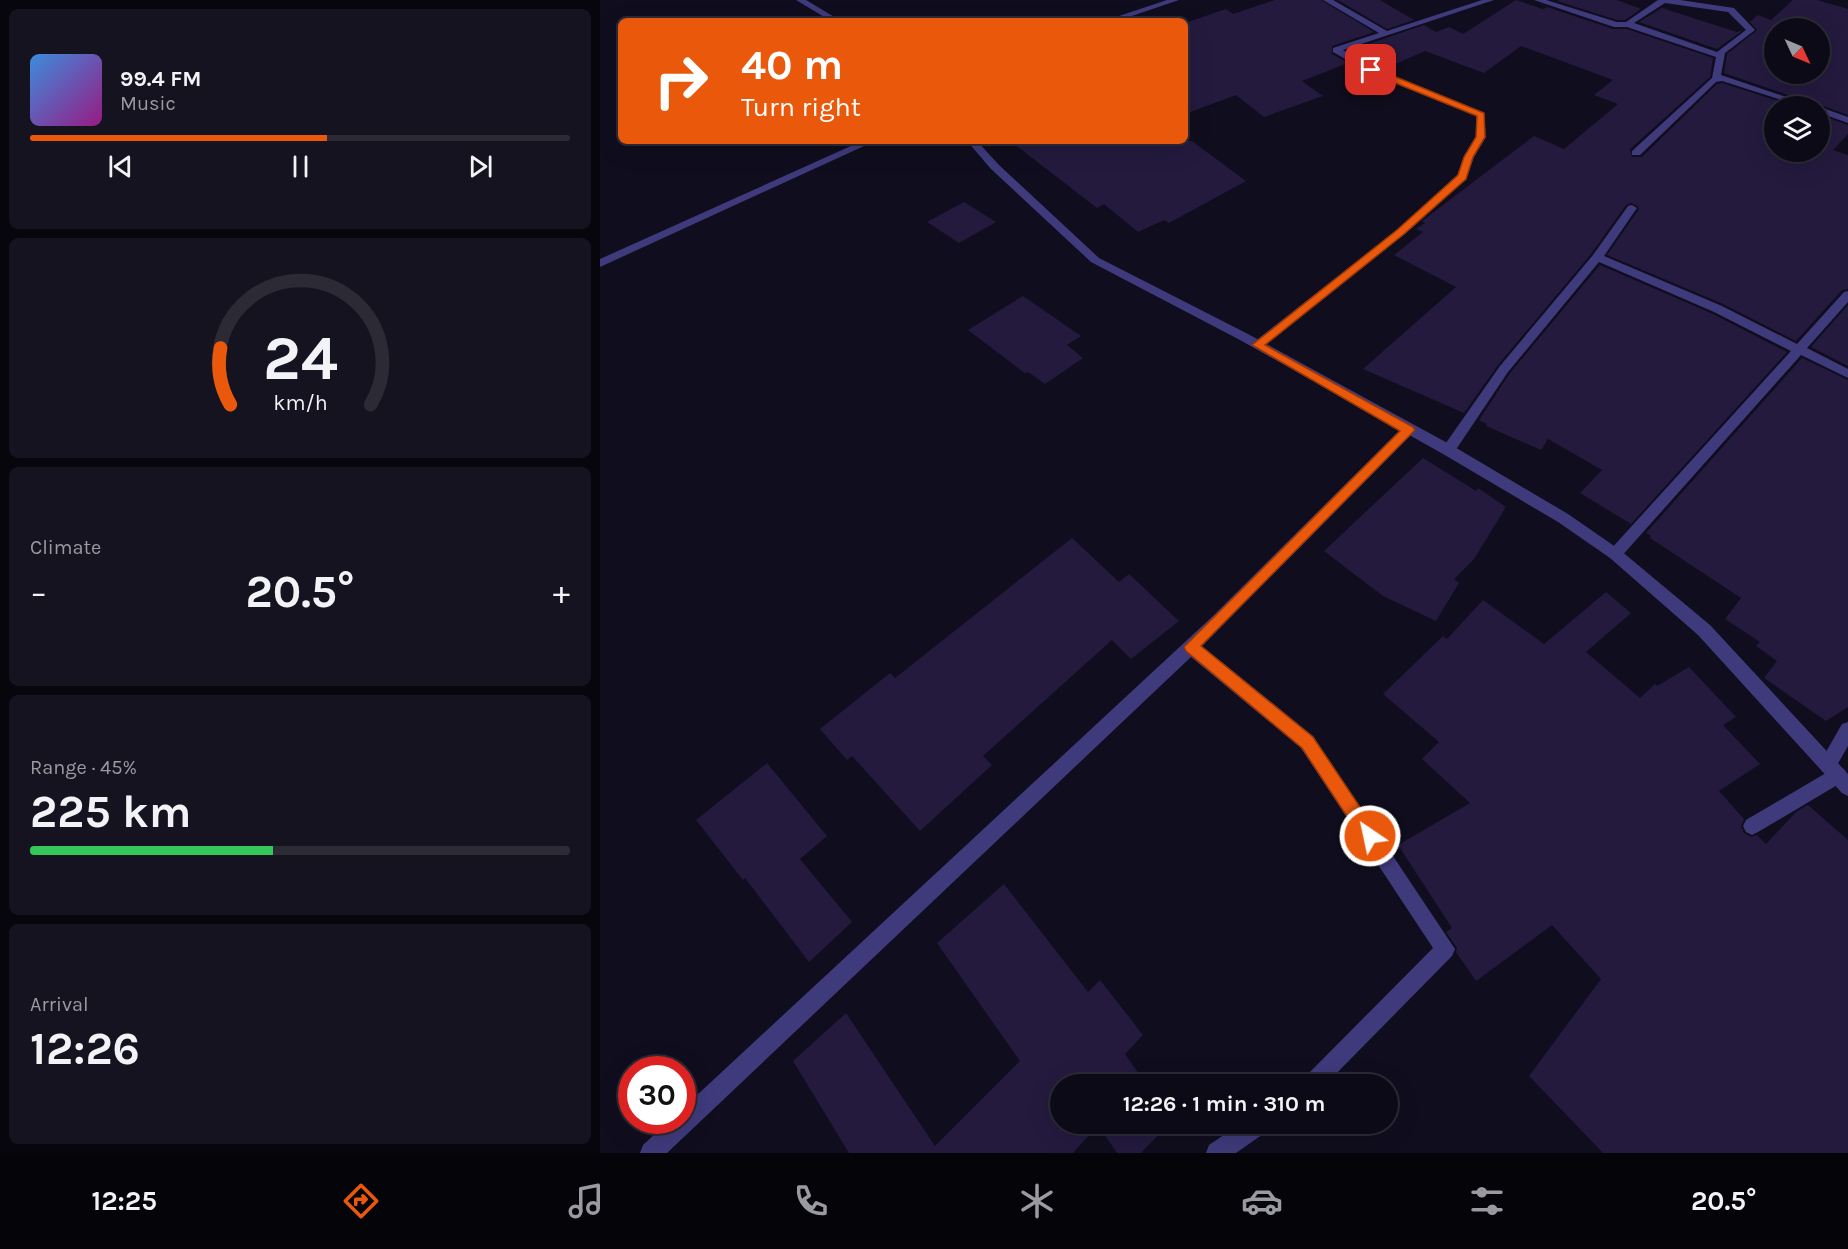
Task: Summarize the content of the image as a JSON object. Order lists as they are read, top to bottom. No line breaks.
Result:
{"north":"bottom right","page":{"turn":["40 m","Turn right"],"song":["99.4 FM","Music"],"tile":["Climate",["Range · 45%","225 km"],["Arrival","12:26"]],"heat":["−","20.5°","+"],"limit":"30","trip":"12:26 · 1 min · 310 m","tabs":["12:25","20.5°"],"gauge":["24","km/h"]}}
